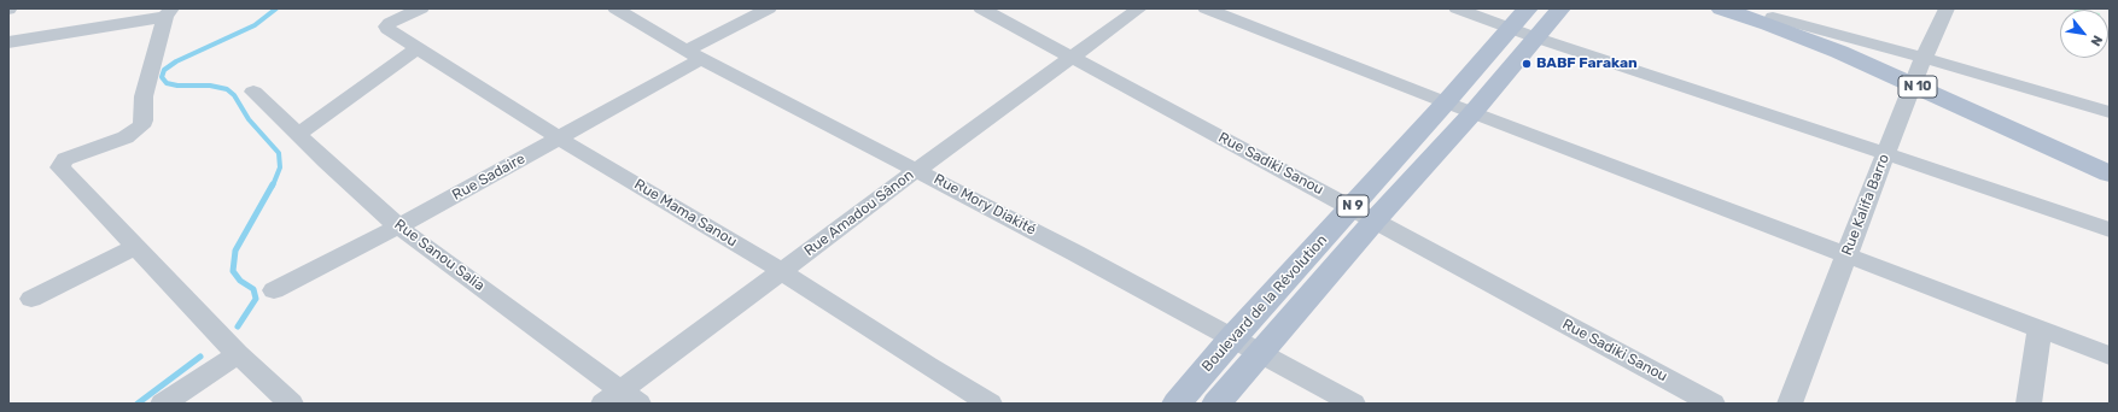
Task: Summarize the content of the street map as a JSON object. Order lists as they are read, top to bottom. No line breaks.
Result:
{"streets":{"main road":["N 10","N 9","Boulevard de la Révolution"],"street":["Rue Sadiki Sanou","Rue Sadaire","Rue Mory Diakité","Rue Kalifa Barro","Rue Mama Sanou","Rue Amadou Sânon","Rue Sanou Salia"]},"crossings":[["N 10","Rue Kalifa Barro"],["Rue Sadiki Sanou","Rue Amadou Sânon"],["Rue Sadiki Sanou","Boulevard de la Révolution"],["Rue Sadaire","Rue Mory Diakité"],["Rue Sadaire","Rue Mama Sanou"],["Rue Sadaire","Rue Sanou Salia"],["Rue Mory Diakité","Rue Amadou Sânon"],["Rue Mory Diakité","Boulevard de la Révolution"],["Rue Mama Sanou","Rue Amadou Sânon"],["Rue Amadou Sânon","Rue Sanou Salia"]],"places":["BABF Farakan"],"north":"bottom right"}
